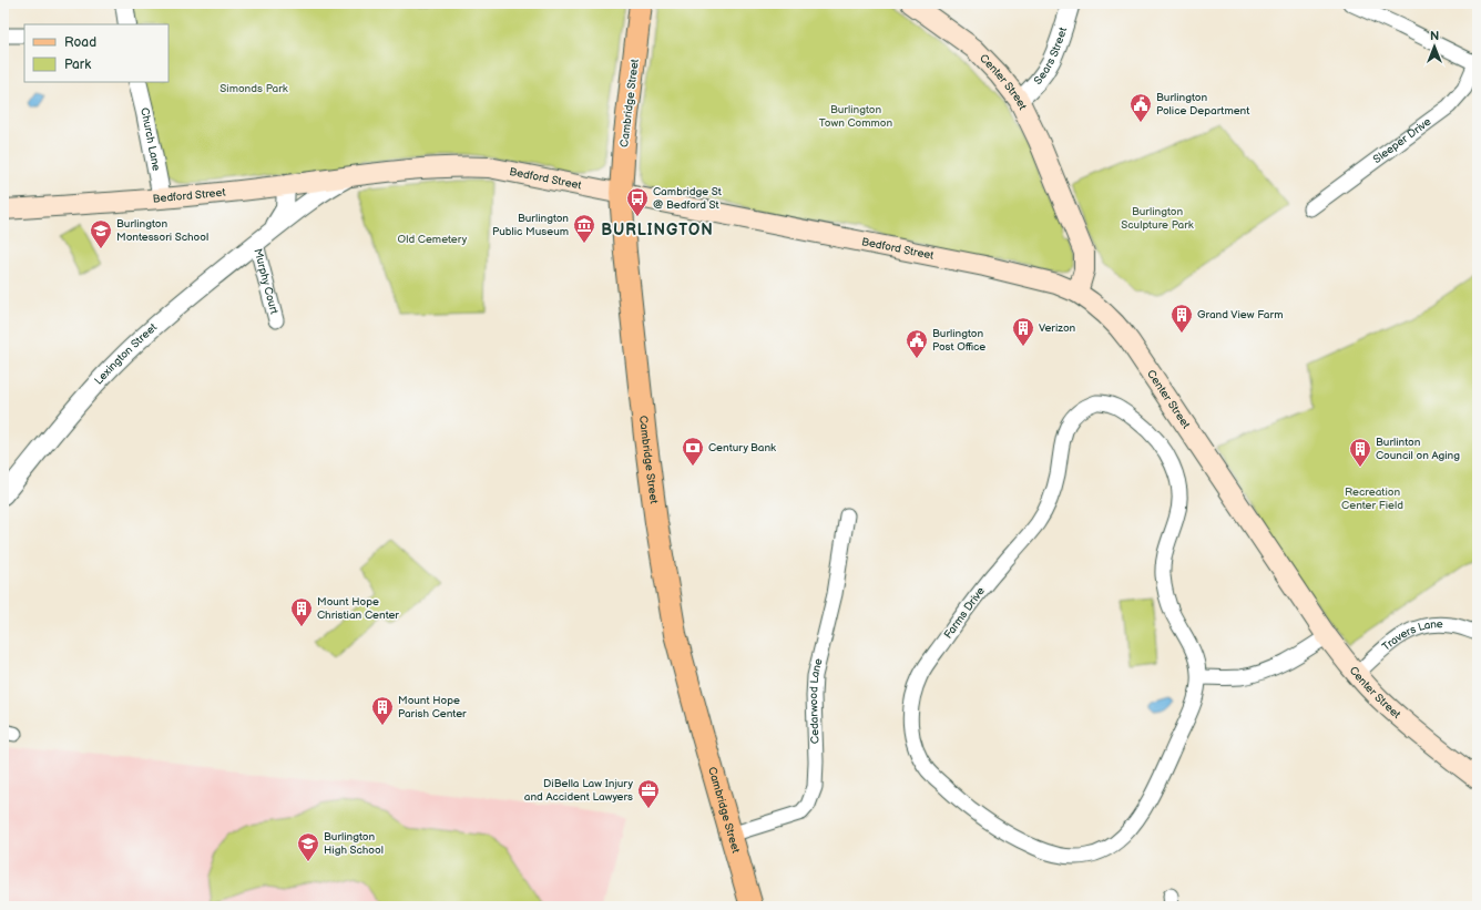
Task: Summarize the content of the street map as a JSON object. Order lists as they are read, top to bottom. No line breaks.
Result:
{"streets":{"main road":["Center Street","Cambridge Street","Bedford Street"],"street":["Sears Street","Church Lane","Sleeper Drive","Murphy Court","Lexington Street","Farms Drive","Travers Lane","Cedarwood Lane"]},"crossings":[["Sears Street","Center Street"],["Center Street","Bedford Street"],["Center Street","Travers Lane"],["Cambridge Street","Bedford Street"],["Cambridge Street","Cedarwood Lane"],["Church Lane","Bedford Street"],["Bedford Street","Lexington Street"],["Murphy Court","Lexington Street"]],"districts":["BURLINGTON"],"parks":["Simonds Park","Burlington Town Common","Burlington Sculpture Park","Old Cemetery","Recreation Center Field"],"places":{"public building":["Burlington Police Department","Burlington Post Office"],"bus stop":["Cambridge St @ Bedford St"],"museum":["Burlington Public Museum"],"school or university":["Burlington Montessori School","Burlington High School"],"building":["Grand View Farm","Verizon","Burlinton Council on Aging","Mount Hope Christian Center","Mount Hope Parish Center"],"bank":["Century Bank"],"office":["DiBella Law Injury and Accident Lawyers"]},"legend":["Road","Park"],"north":"top"}
